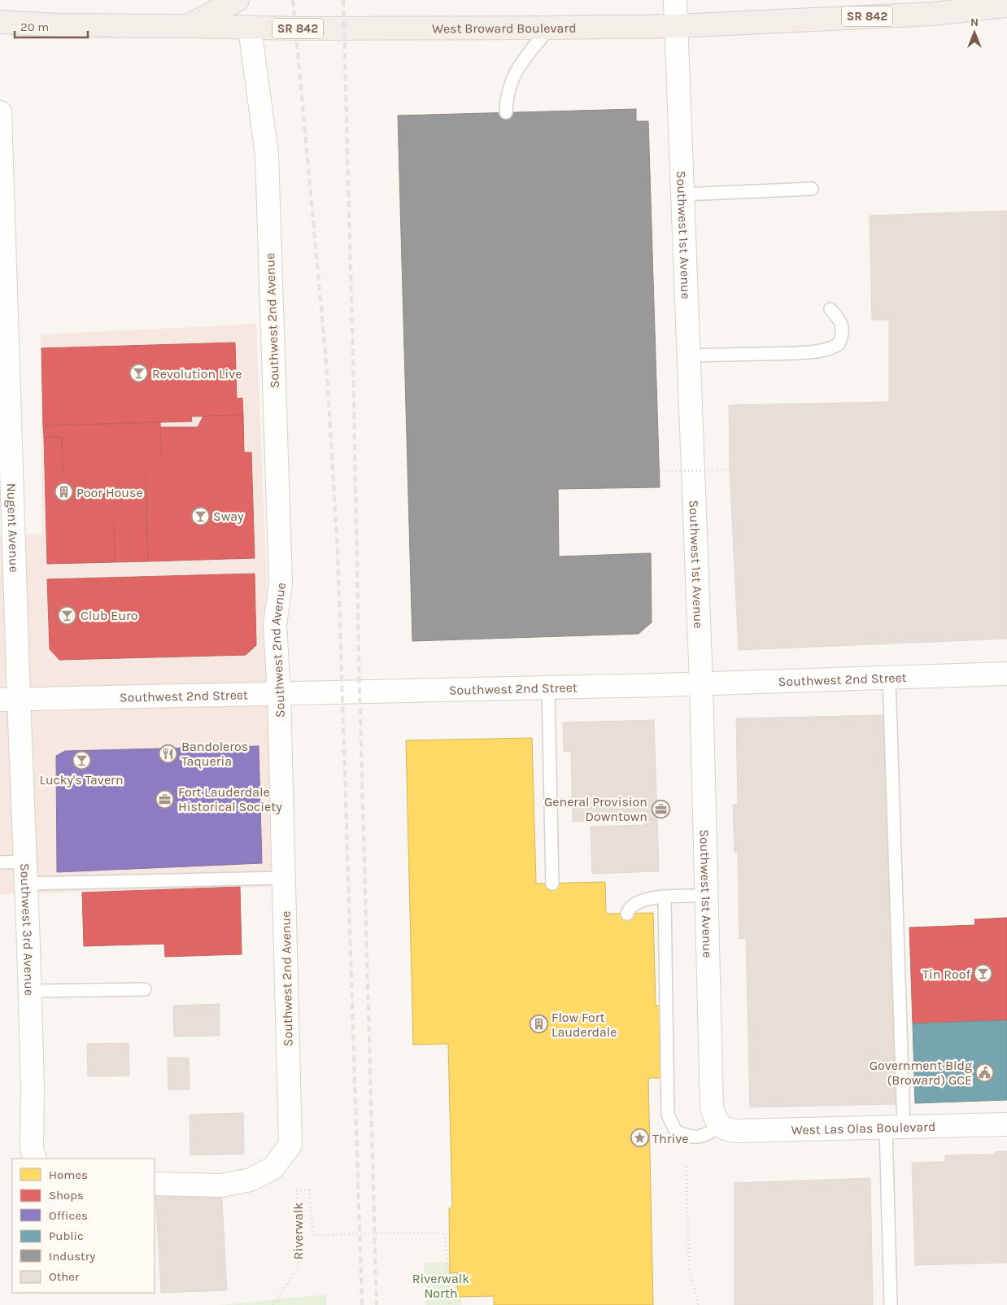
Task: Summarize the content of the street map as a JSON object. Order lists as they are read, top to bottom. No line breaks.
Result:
{"streets":{"main road":["SR 842","West Broward Boulevard"],"street":["Southwest 1st Avenue","Southwest 2nd Avenue","Nugent Avenue","Southwest 2nd Street","Southwest 3rd Avenue","West Las Olas Boulevard"],"path":["Riverwalk"]},"crossings":[["West Broward Boulevard","Southwest 1st Avenue"],["West Broward Boulevard","Southwest 2nd Avenue"],["Southwest 1st Avenue","Southwest 2nd Street"],["Southwest 1st Avenue","West Las Olas Boulevard"],["Southwest 2nd Avenue","Southwest 2nd Street"],["Nugent Avenue","Southwest 2nd Street"],["Nugent Avenue","Southwest 3rd Avenue"],["Southwest 2nd Street","Southwest 3rd Avenue"]],"parks":["Riverwalk North"],"places":{"bar":["Revolution Live","Sway","Club Euro","Lucky's Tavern","Tin Roof"],"building":["Poor House","Flow Fort Lauderdale"],"restaurant":["Bandoleros Taqueria"],"office":["Fort Lauderdale Historical Society","General Provision Downtown"],"public building":["Government Bldg (Broward) GCE"],"place":["Thrive"]},"legend":["Homes","Shops","Offices","Public","Industry","Other"],"scale_bar":"20 m","north":"top"}
